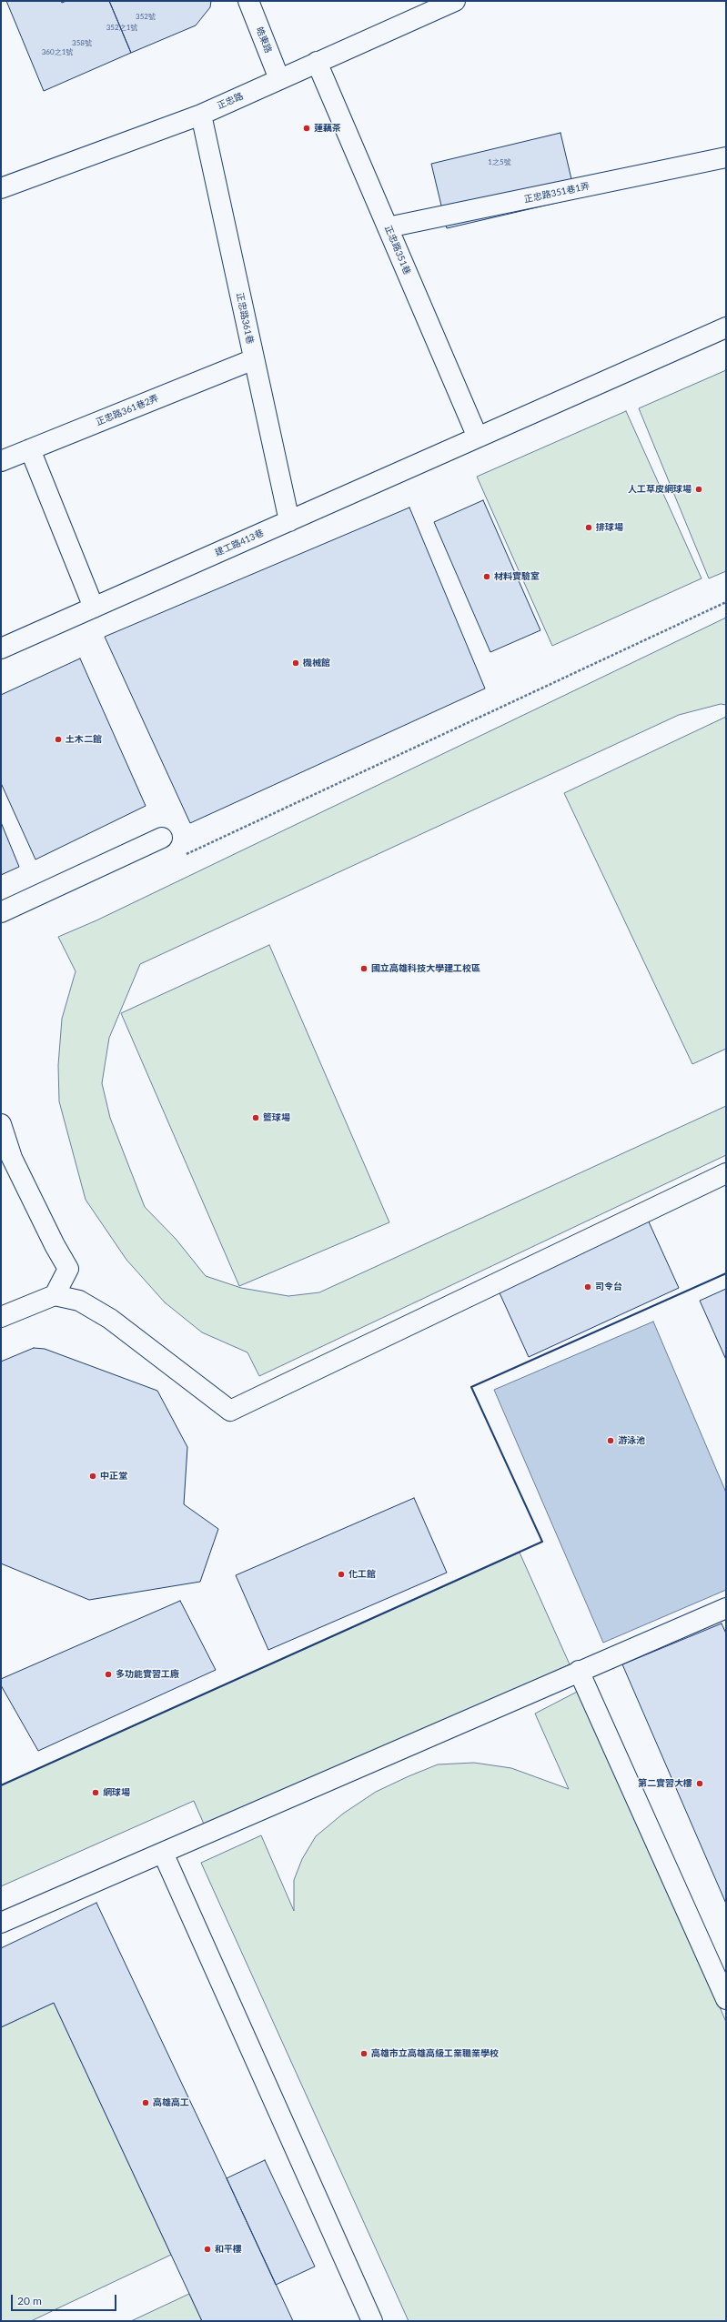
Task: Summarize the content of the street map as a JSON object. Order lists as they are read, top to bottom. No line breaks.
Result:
{"streets":{"street":["皓東路","正忠路","正忠路351巷1弄","正忠路351巷","正忠路361巷","正忠路361巷2弄","建工路413巷"]},"crossings":[["皓東路","正忠路"],["正忠路","正忠路351巷"],["正忠路","正忠路361巷"],["正忠路351巷1弄","正忠路351巷"],["正忠路351巷","建工路413巷"],["正忠路361巷","正忠路361巷2弄"],["正忠路361巷","建工路413巷"]],"places":["蓮藕茶","人工草皮網球場","排球場","材料實驗室","機械館","土木二館","國立高雄科技大學建工校區","籃球場","司令台","游泳池","中正堂","化工館","多功能實習工廠","第二實習大樓","網球場","高雄市立高雄高級工業職業學校","高雄高工","和平樓"],"house_numbers":["352號","352之1號","358號","360之1號","1之5號"],"scale_bar":"20 m"}
